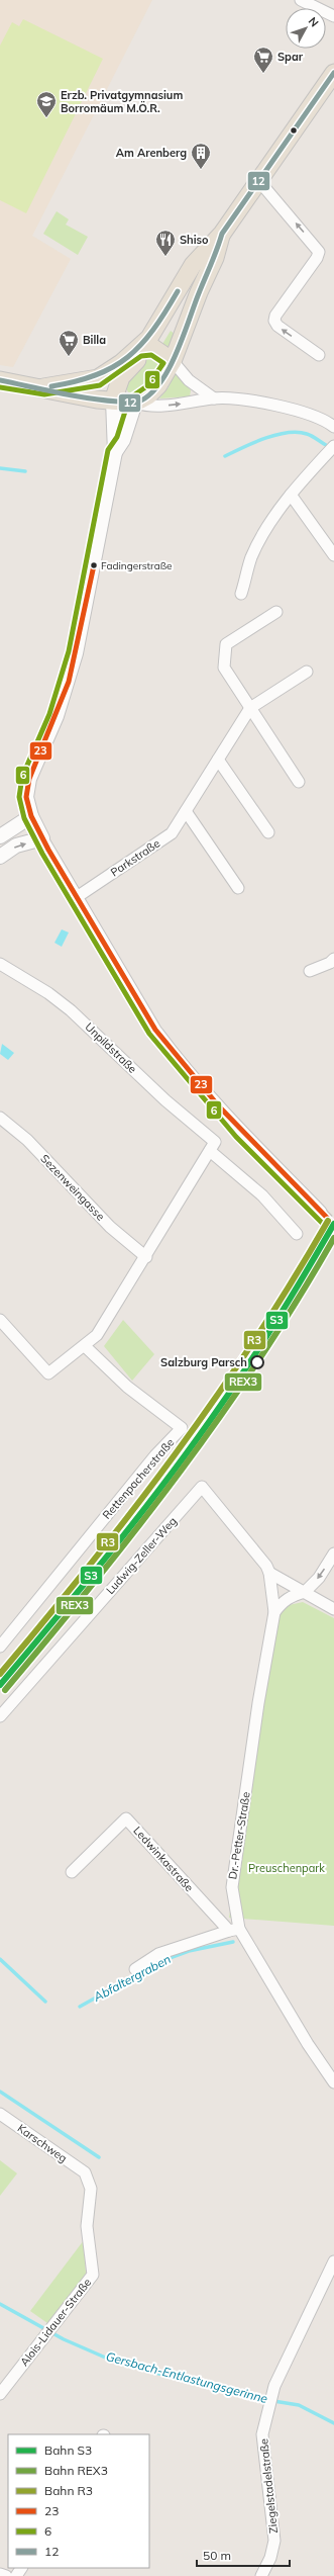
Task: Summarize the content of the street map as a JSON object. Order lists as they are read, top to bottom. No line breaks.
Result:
{"streets":{"street":["Parkstraße","Unpildstraße","Sezenweingasse","Rettenpacherstraße","Ludwig-Zeller-Weg","Dr.-Petter-Straße","Ledwinkastraße","Karschweg","Alois-Lidauer-Straße","Ziegelstadelstraße"]},"crossings":[["Ludwig-Zeller-Weg","Dr.-Petter-Straße"],["Dr.-Petter-Straße","Ledwinkastraße"],["Karschweg","Alois-Lidauer-Straße"]],"water":["Abfaltergraben","Gersbach-Entlastungsgerinne"],"parks":["Preuschenpark"],"places":{"supermarket":["Spar","Billa"],"school or university":["Erzb. Privatgymnasium Borromäum M.Ö.R."],"building":["Am Arenberg"],"restaurant":["Shiso"],"other":["Fadingerstraße","Salzburg Parsch"]},"lines":["transit line 12","transit line 6","transit line 23","rail line R3","rail line S3","rail line REX3"],"legend":["Bahn S3","Bahn REX3","Bahn R3","23","6","12"],"scale_bar":"50 m","north":"top right"}
